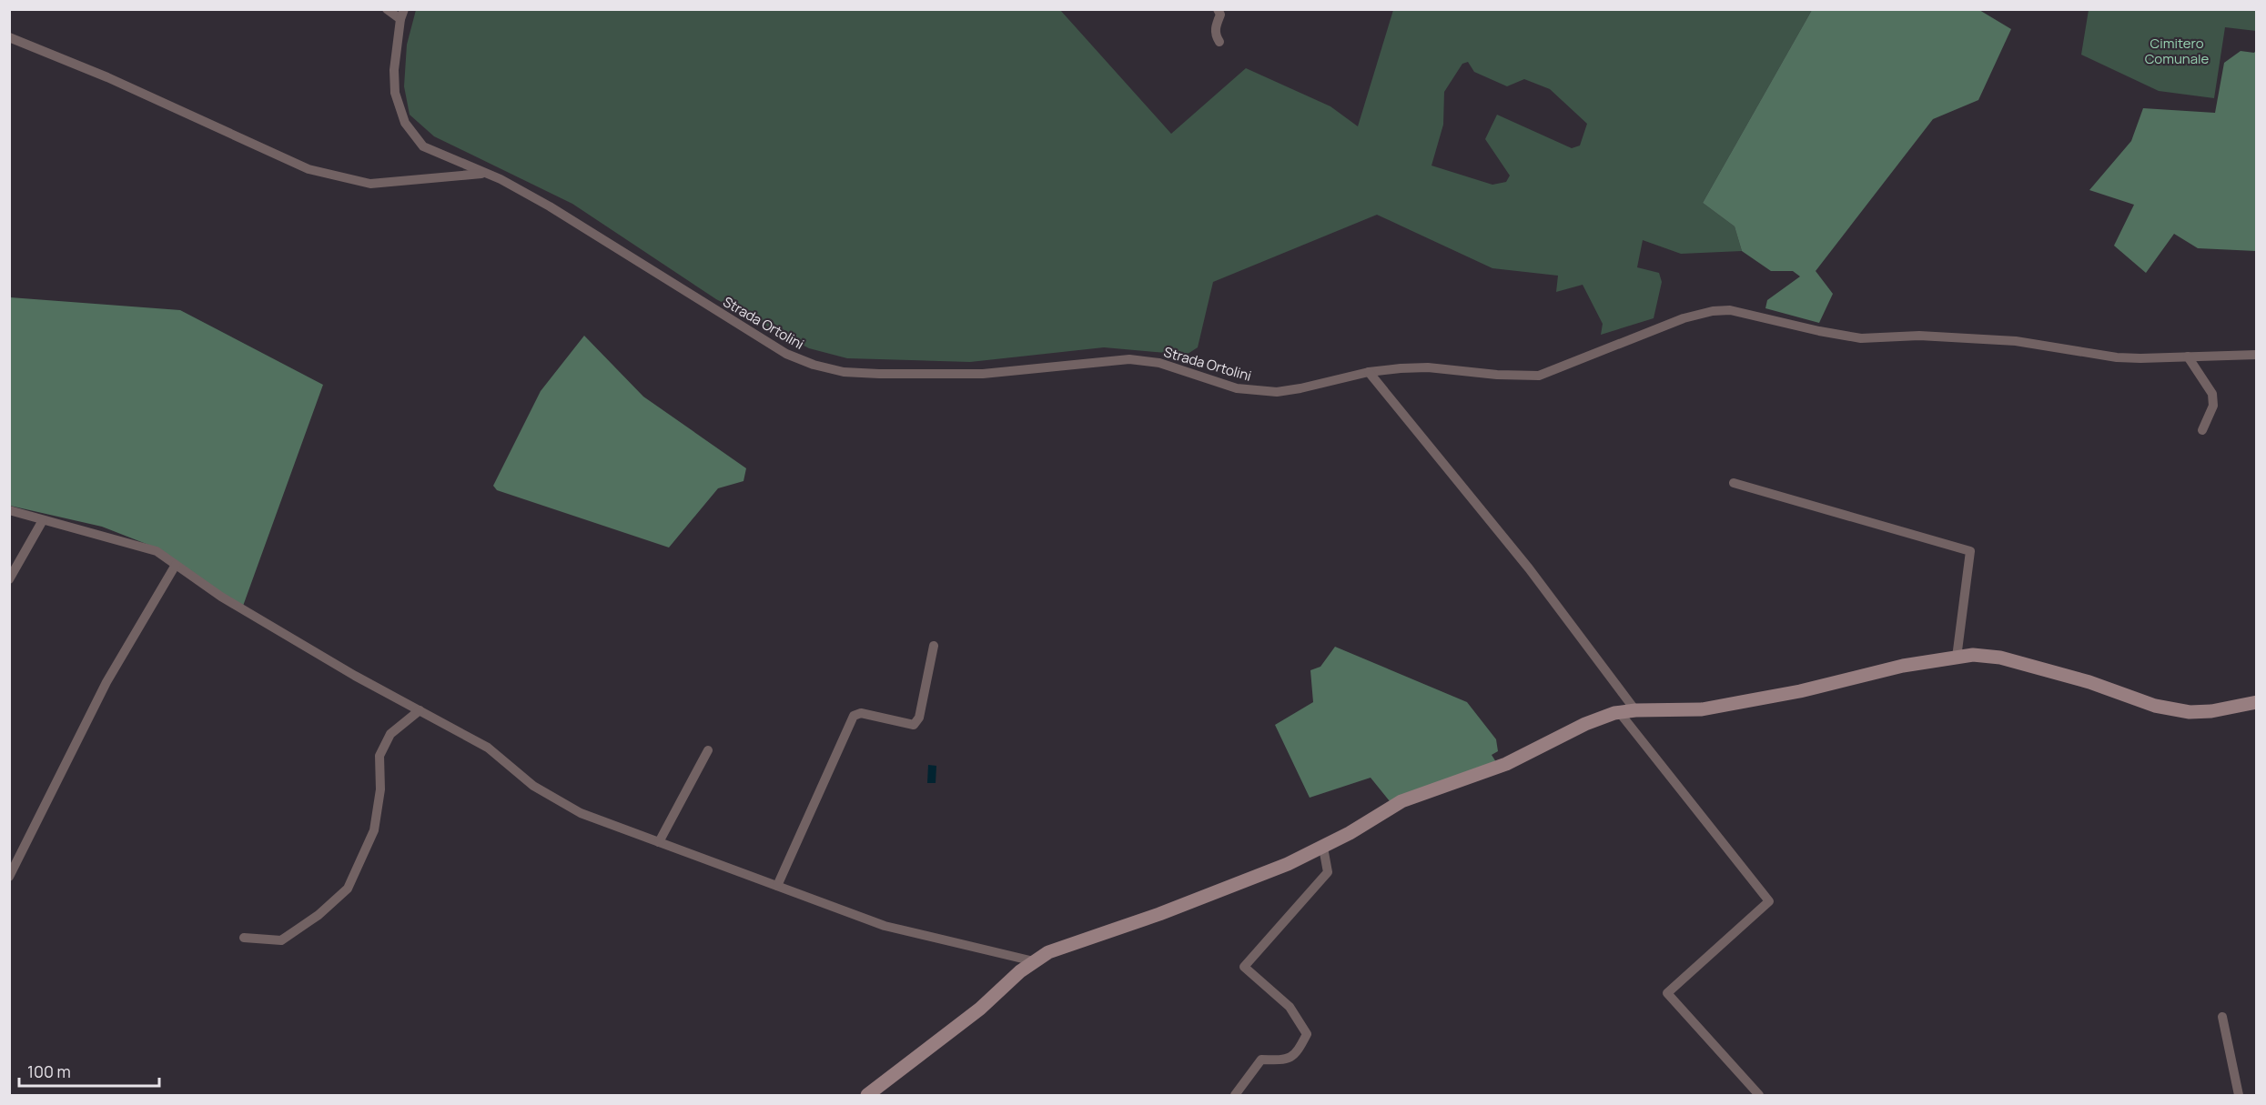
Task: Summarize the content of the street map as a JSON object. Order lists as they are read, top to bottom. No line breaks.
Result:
{"streets":{"street":["Strada Ortolini"]},"parks":["Cimitero Comunale"],"scale_bar":"100 m"}
